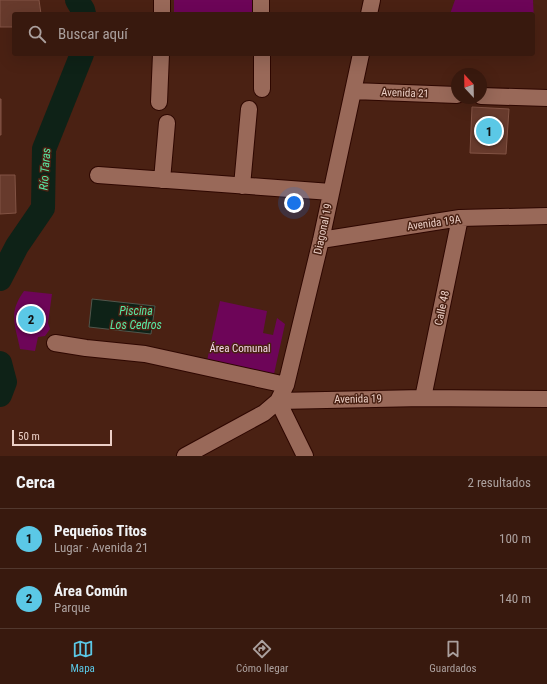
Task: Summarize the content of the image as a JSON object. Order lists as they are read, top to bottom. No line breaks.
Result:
{"streets":{"street":["Avenida 21","Avenida 19A","Diagonal 19","Calle 48","Avenida 19"]},"crossings":[["Avenida 21","Diagonal 19"],["Avenida 19A","Diagonal 19"],["Avenida 19A","Calle 48"],["Diagonal 19","Avenida 19"],["Calle 48","Avenida 19"]],"water":["Río Taras","Piscina Los Cedros"],"parks":["Área Comunal"],"scale_bar":"50 m","north":"top","page":{"search":"Buscar aquí","pins":["1","2"],"scale":"50 m","heading":["Cerca","2 resultados"],"list":[{"mark":"1","name":"Pequeños Titos","note":"Lugar · Avenida 21","value":"100 m"},{"mark":"2","name":"Área Común","note":"Parque","value":"140 m"}],"nav":["Mapa","Cómo llegar","Guardados"]}}
